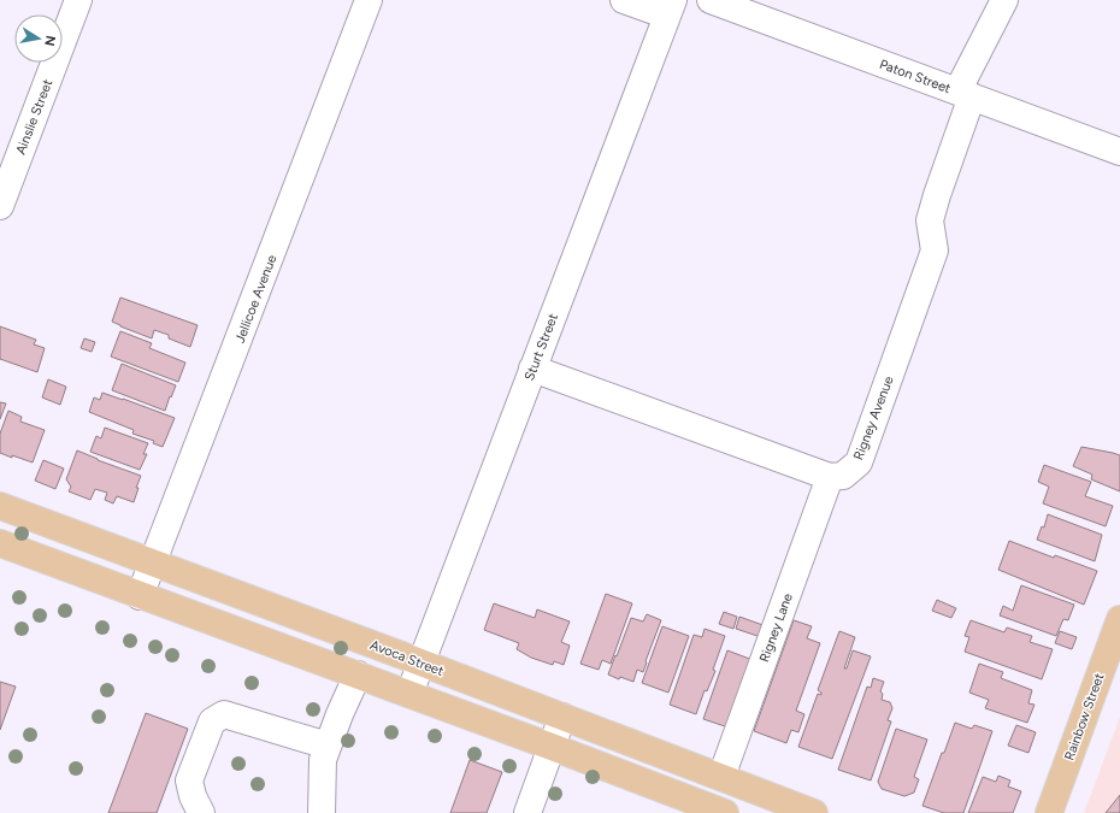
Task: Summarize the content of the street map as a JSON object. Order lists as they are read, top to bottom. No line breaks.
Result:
{"streets":{"main road":["Avoca Street","Rainbow Street"],"street":["Paton Street","Ainslie Street","Jellicoe Avenue","Sturt Street","Rigney Avenue","Rigney Lane"]},"crossings":[["Paton Street","Rigney Avenue"],["Jellicoe Avenue","Avoca Street"],["Sturt Street","Avoca Street"],["Rigney Avenue","Rigney Lane"],["Rigney Lane","Avoca Street"]],"north":"right"}
